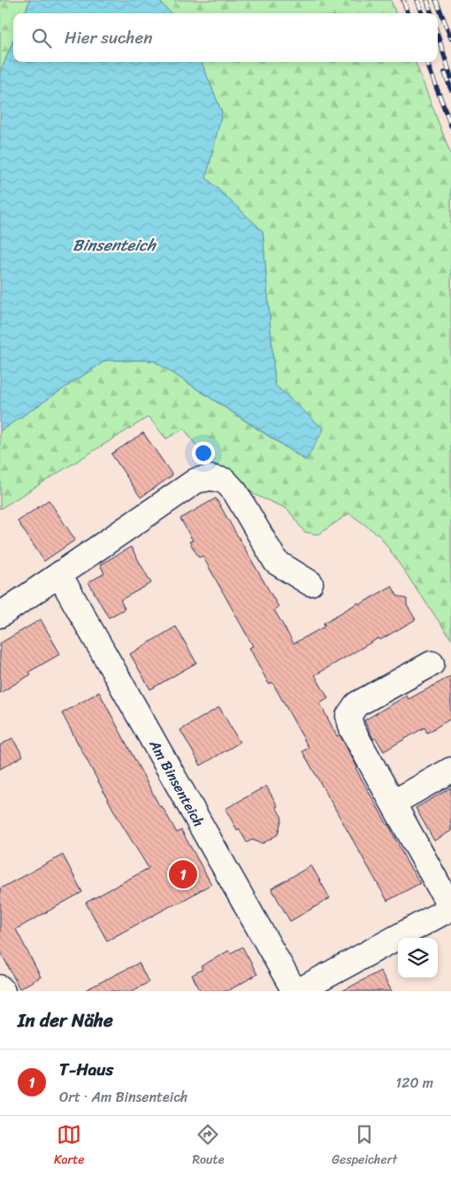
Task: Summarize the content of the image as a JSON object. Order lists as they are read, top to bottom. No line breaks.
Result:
{"streets":{"street":["Am Binsenteich"]},"water":["Binsenteich"],"page":{"search":"Hier suchen","pins":"1","heading":"In der Nähe","list":[{"mark":"1","name":"T-Haus","note":"Ort · Am Binsenteich","value":"120 m"}],"nav":["Karte","Route","Gespeichert"]}}
